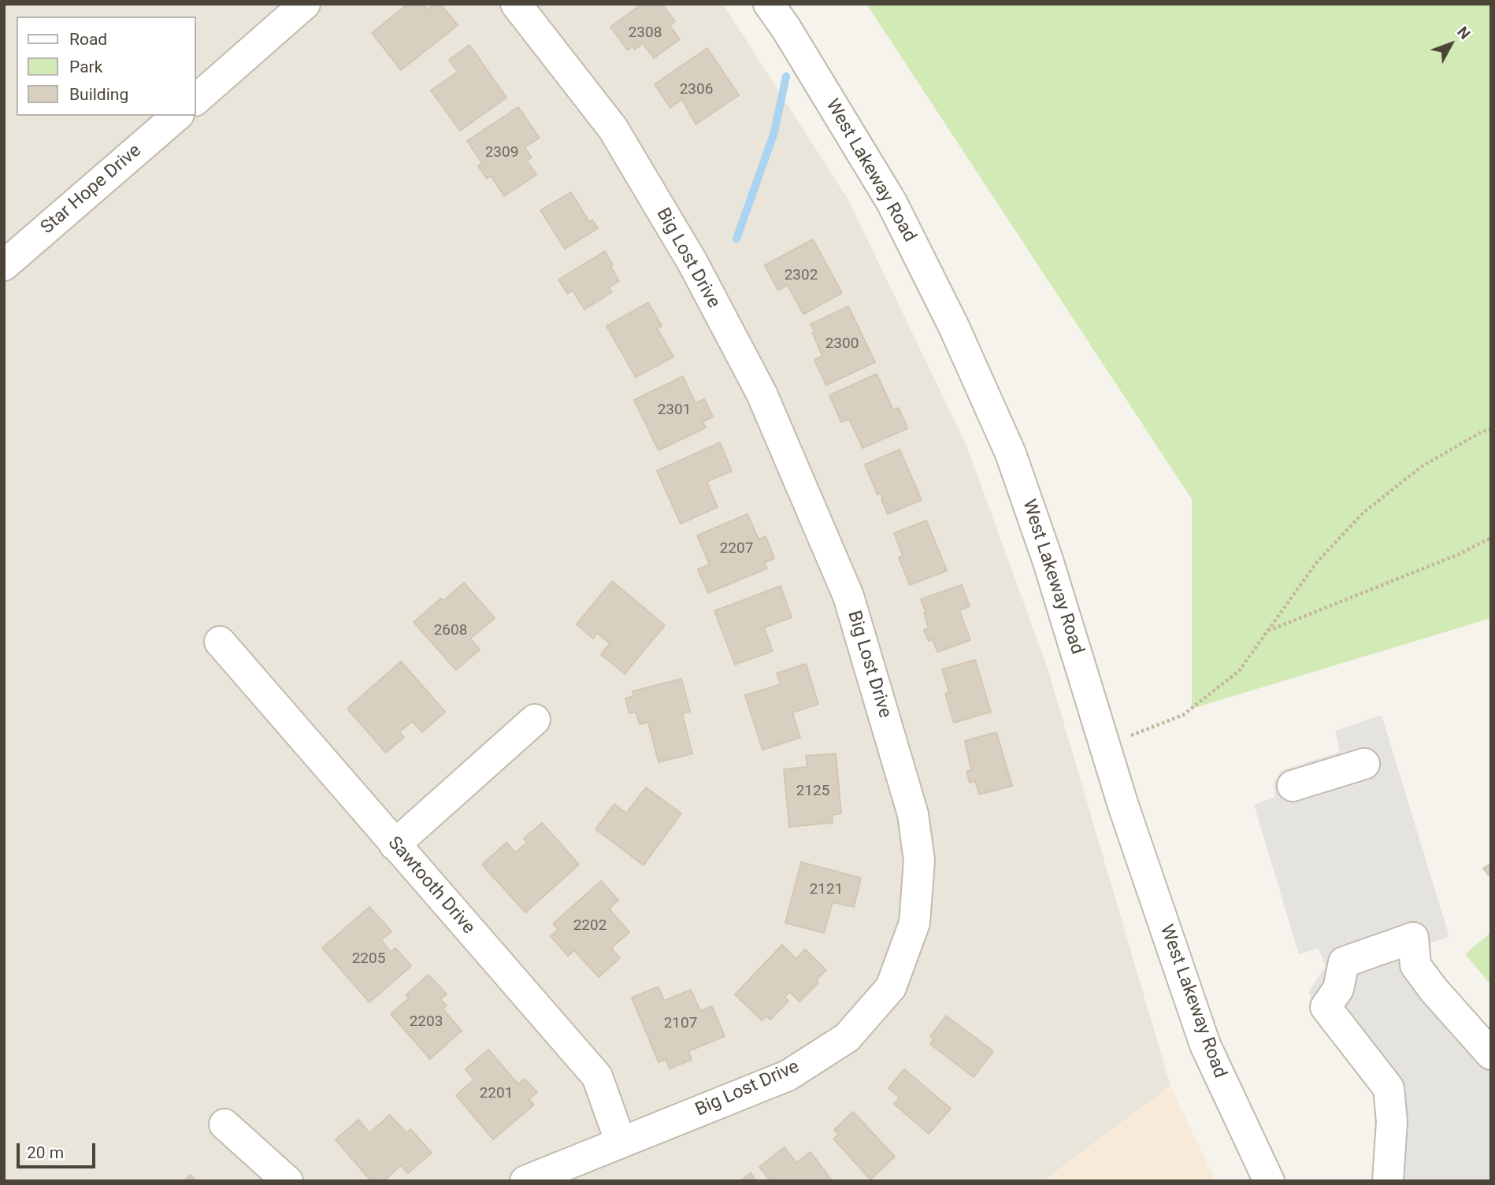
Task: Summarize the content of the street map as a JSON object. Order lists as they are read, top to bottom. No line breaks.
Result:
{"streets":{"street":["West Lakeway Road","Star Hope Drive","Big Lost Drive","Sawtooth Drive"]},"crossings":[["Big Lost Drive","Sawtooth Drive"]],"house_numbers":["2308","2306","2309","2302","2300","2301","2207","2608","2125","2121","2202","2205","2203","2107","2201"],"legend":["Road","Park","Building"],"scale_bar":"20 m","north":"top right"}
